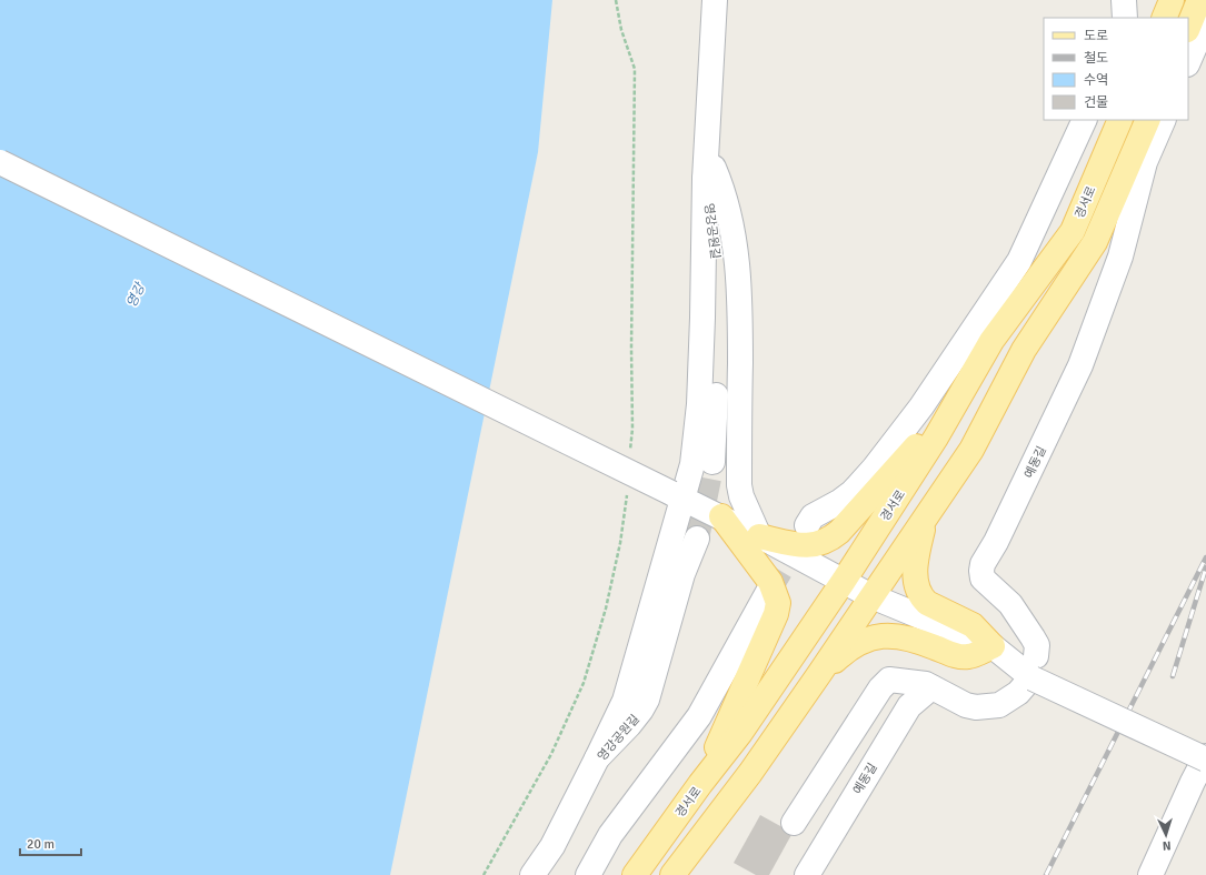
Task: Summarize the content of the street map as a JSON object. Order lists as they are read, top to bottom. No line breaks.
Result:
{"streets":{"main road":["경서로"],"street":["영강공원길","예동길"]},"water":["영강"],"legend":["도로","철도","수역","건물"],"scale_bar":"20 m","north":"bottom"}
